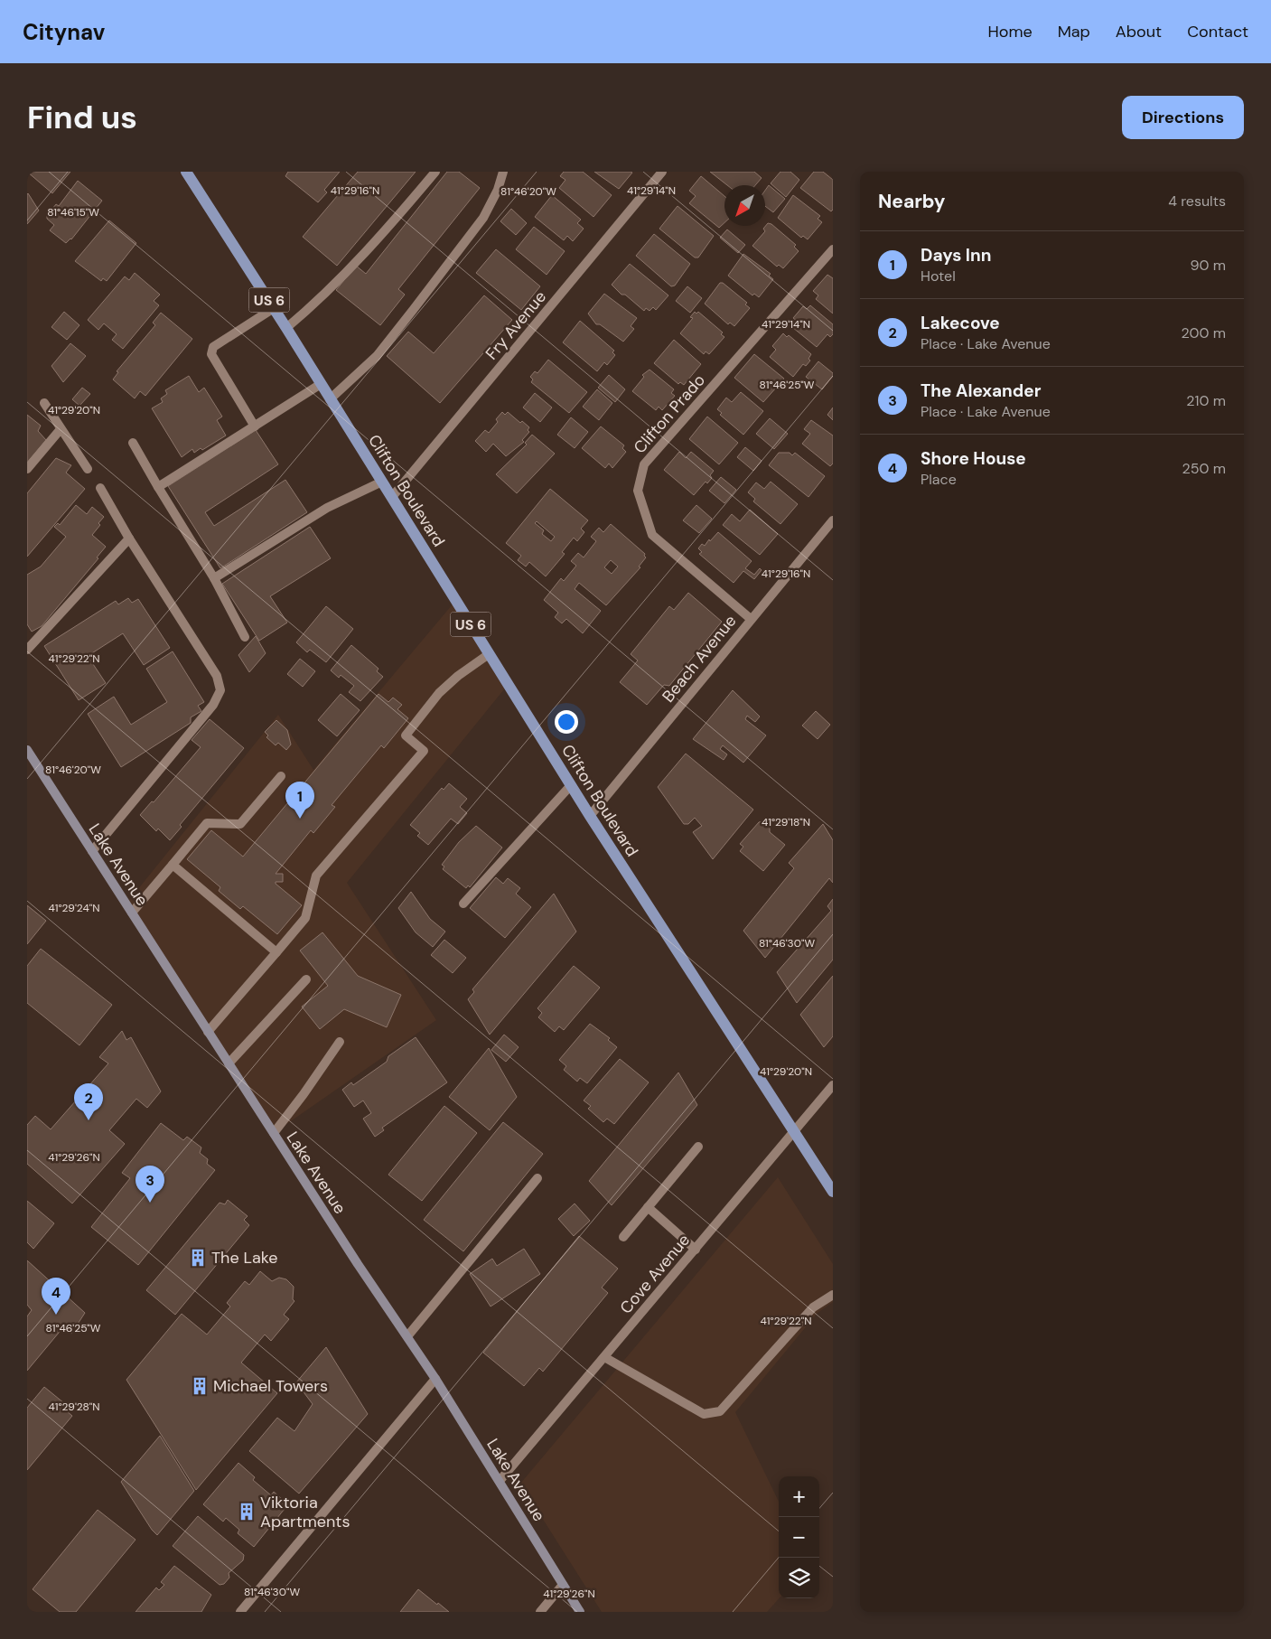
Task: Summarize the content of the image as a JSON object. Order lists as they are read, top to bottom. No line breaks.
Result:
{"streets":{"main road":["US 6","Clifton Boulevard"],"street":["Fry Avenue","Clifton Prado","Beach Avenue","Lake Avenue","Cove Avenue"]},"crossings":[["Fry Avenue","Clifton Boulevard"],["Clifton Prado","Beach Avenue"],["Clifton Boulevard","Beach Avenue"],["Clifton Boulevard","Cove Avenue"],["Lake Avenue","Cove Avenue"]],"places":{"building":["The Lake","Michael Towers","Viktoria Apartments"]},"north":"bottom left","page":{"header":"Citynav","nav":["Home","Map","About","Contact"],"buttons":"Directions","title":"Find us","heading":["Nearby","4 results"],"list":[{"mark":"1","name":"Days Inn","note":"Hotel","value":"90 m"},{"mark":"2","name":"Lakecove","note":"Place · Lake Avenue","value":"200 m"},{"mark":"3","name":"The Alexander","note":"Place · Lake Avenue","value":"210 m"},{"mark":"4","name":"Shore House","note":"Place","value":"250 m"}],"pins":["1","2","3","4"],"map_buttons":["+","−"]},"coordinates":["41°29'16\"N","41°29'14\"N","81°46'20\"W","81°46'15\"W","81°46'25\"W","41°29'20\"N","41°29'22\"N","41°29'18\"N","41°29'24\"N","81°46'30\"W","41°29'26\"N","41°29'28\"N"]}
